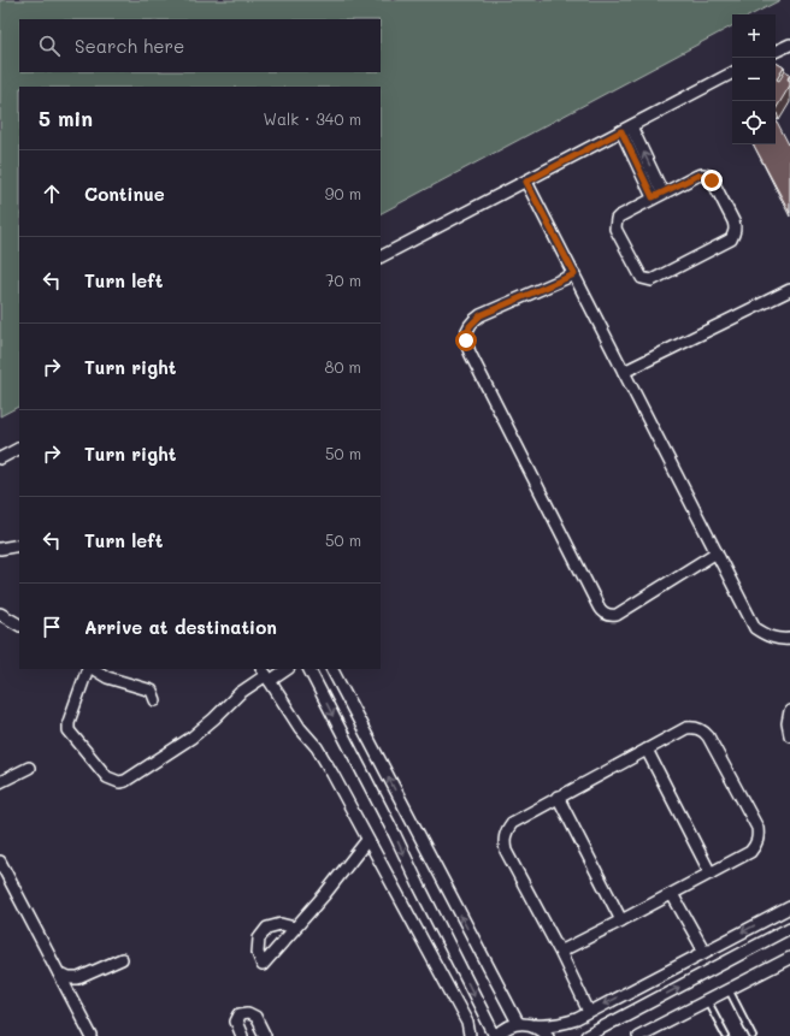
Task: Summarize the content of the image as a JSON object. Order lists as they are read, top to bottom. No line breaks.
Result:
{"page":{"map_buttons":["+","−"],"search":"Search here","heading":["5 min","Walk · 340 m"],"list":[["Continue","90 m"],["Turn left","70 m"],["Turn right","80 m"],["Turn right","50 m"],["Turn left","50 m"],"Arrive at destination"]}}
